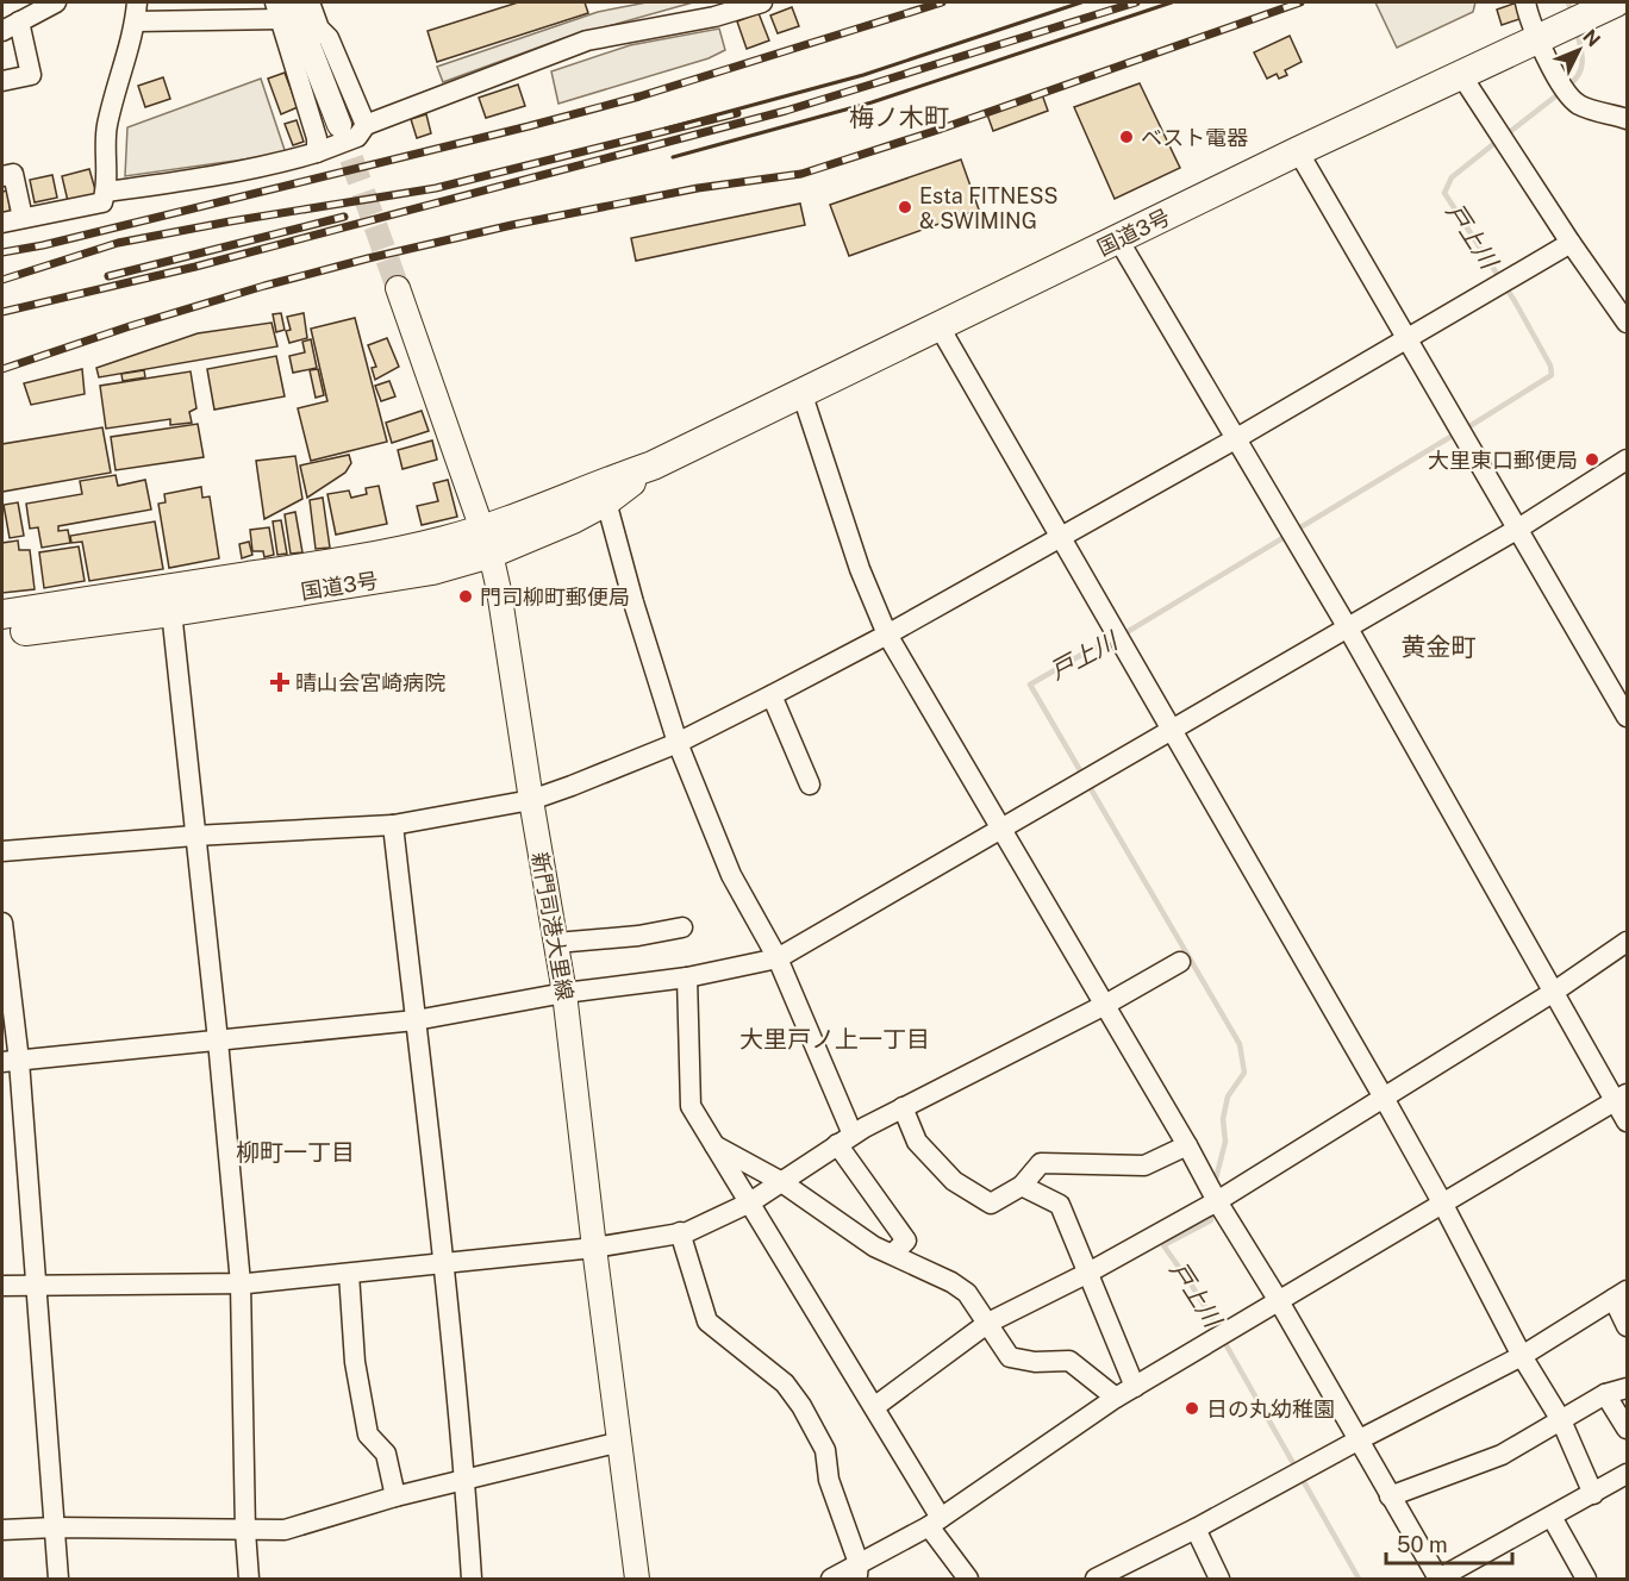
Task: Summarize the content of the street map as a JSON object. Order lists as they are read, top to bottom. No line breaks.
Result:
{"streets":{"highway":["国道3号"],"main road":["新門司港大里線"]},"crossings":[["国道3号","新門司港大里線"]],"districts":["梅ノ木町","黄金町","大里戸ノ上一丁目","柳町一丁目"],"water":["戸上川"],"places":{"other":["ベスト電器","Esta FITNESS & SWIMING","大里東口郵便局","門司柳町郵便局","日の丸幼稚園"],"health":["晴山会宮崎病院"]},"scale_bar":"50 m","north":"top right"}
